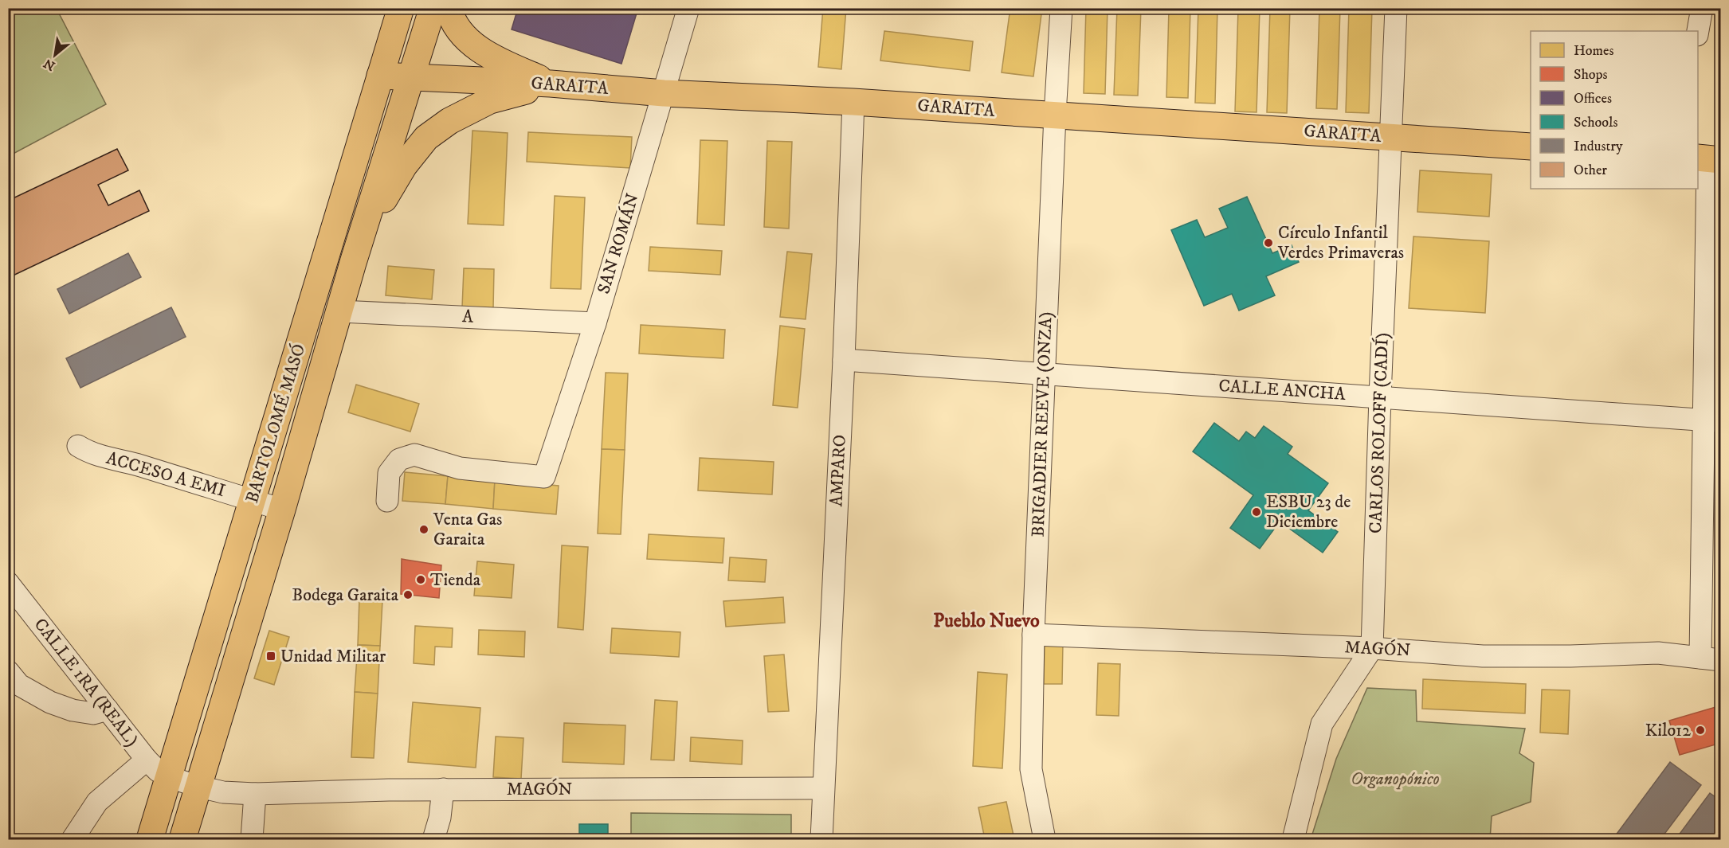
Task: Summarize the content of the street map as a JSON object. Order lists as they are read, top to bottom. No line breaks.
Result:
{"streets":{"main road":["GARAITA","BARTOLOMÉ MASÓ"],"street":["SAN ROMÁN","A","CALLE ANCHA","BRIGADIER REEVE (ONZA)","CARLOS ROLOFF (CADÍ)","AMPARO","ACCESO A EMI","MAGÓN","CALLE 1RA (REAL)"]},"crossings":[["GARAITA","SAN ROMÁN"],["GARAITA","BARTOLOMÉ MASÓ"],["GARAITA","BRIGADIER REEVE (ONZA)"],["GARAITA","CARLOS ROLOFF (CADÍ)"],["GARAITA","AMPARO"],["SAN ROMÁN","A"],["A","BARTOLOMÉ MASÓ"],["CALLE ANCHA","BRIGADIER REEVE (ONZA)"],["CALLE ANCHA","CARLOS ROLOFF (CADÍ)"],["CALLE ANCHA","AMPARO"],["BARTOLOMÉ MASÓ","ACCESO A EMI"],["BARTOLOMÉ MASÓ","MAGÓN"],["BARTOLOMÉ MASÓ","CALLE 1RA (REAL)"],["BRIGADIER REEVE (ONZA)","MAGÓN"],["CARLOS ROLOFF (CADÍ)","MAGÓN"],["AMPARO","MAGÓN"],["MAGÓN","CALLE 1RA (REAL)"]],"districts":["Pueblo Nuevo"],"parks":["Organopónico"],"places":{"other":["Círculo Infantil Verdes Primaveras","ESBU 23 de Diciembre","Venta Gas Garaita","Tienda","Bodega Garaita","Kilo12"],"transit":["Unidad Militar"]},"legend":["Homes","Shops","Offices","Schools","Industry","Other"],"north":"bottom left"}
